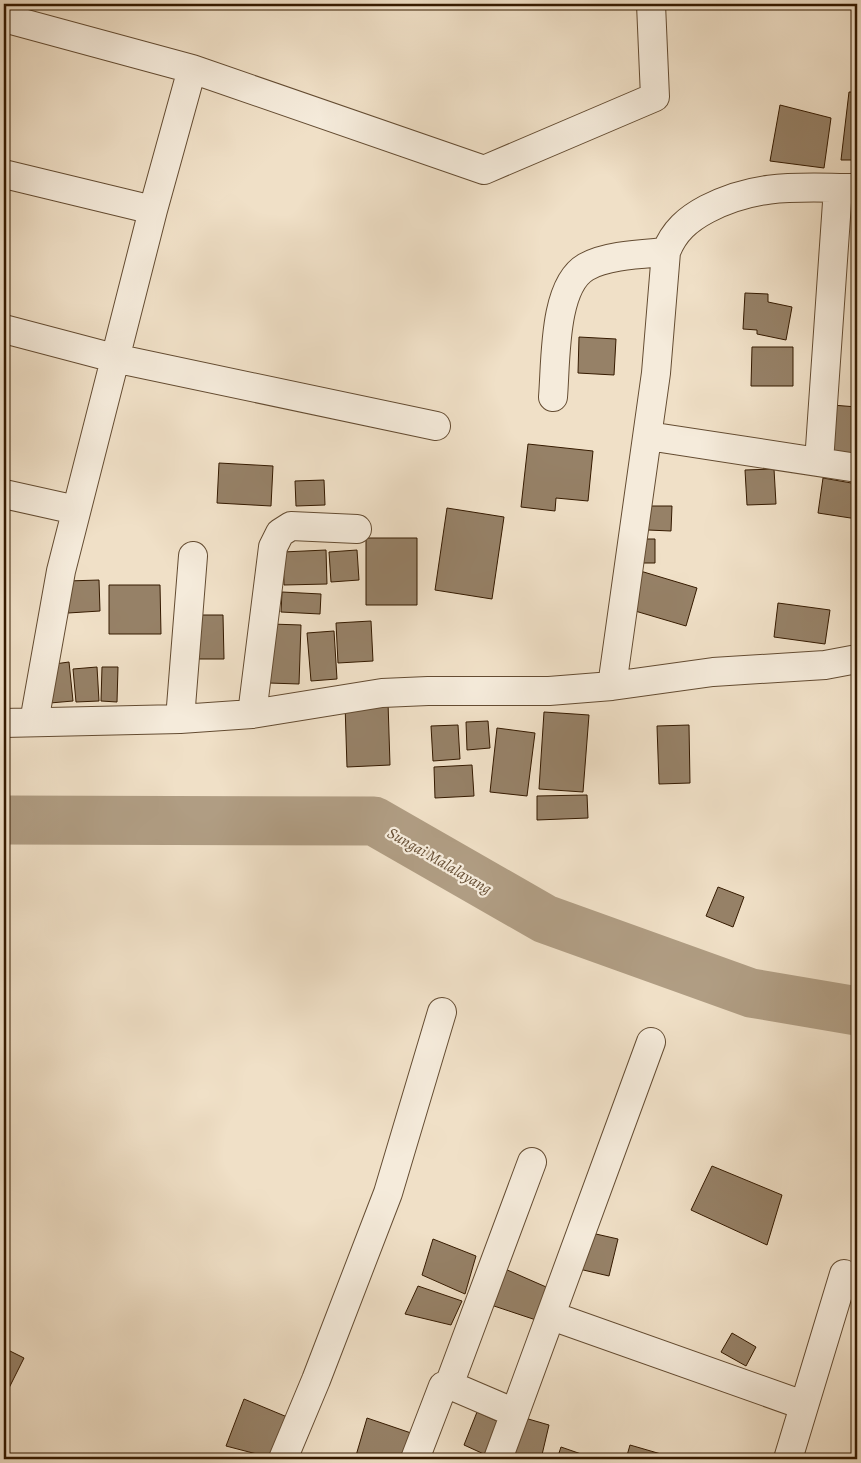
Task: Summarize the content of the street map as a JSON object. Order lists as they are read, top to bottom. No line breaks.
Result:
{"water":["Sungai Malalayang"]}
